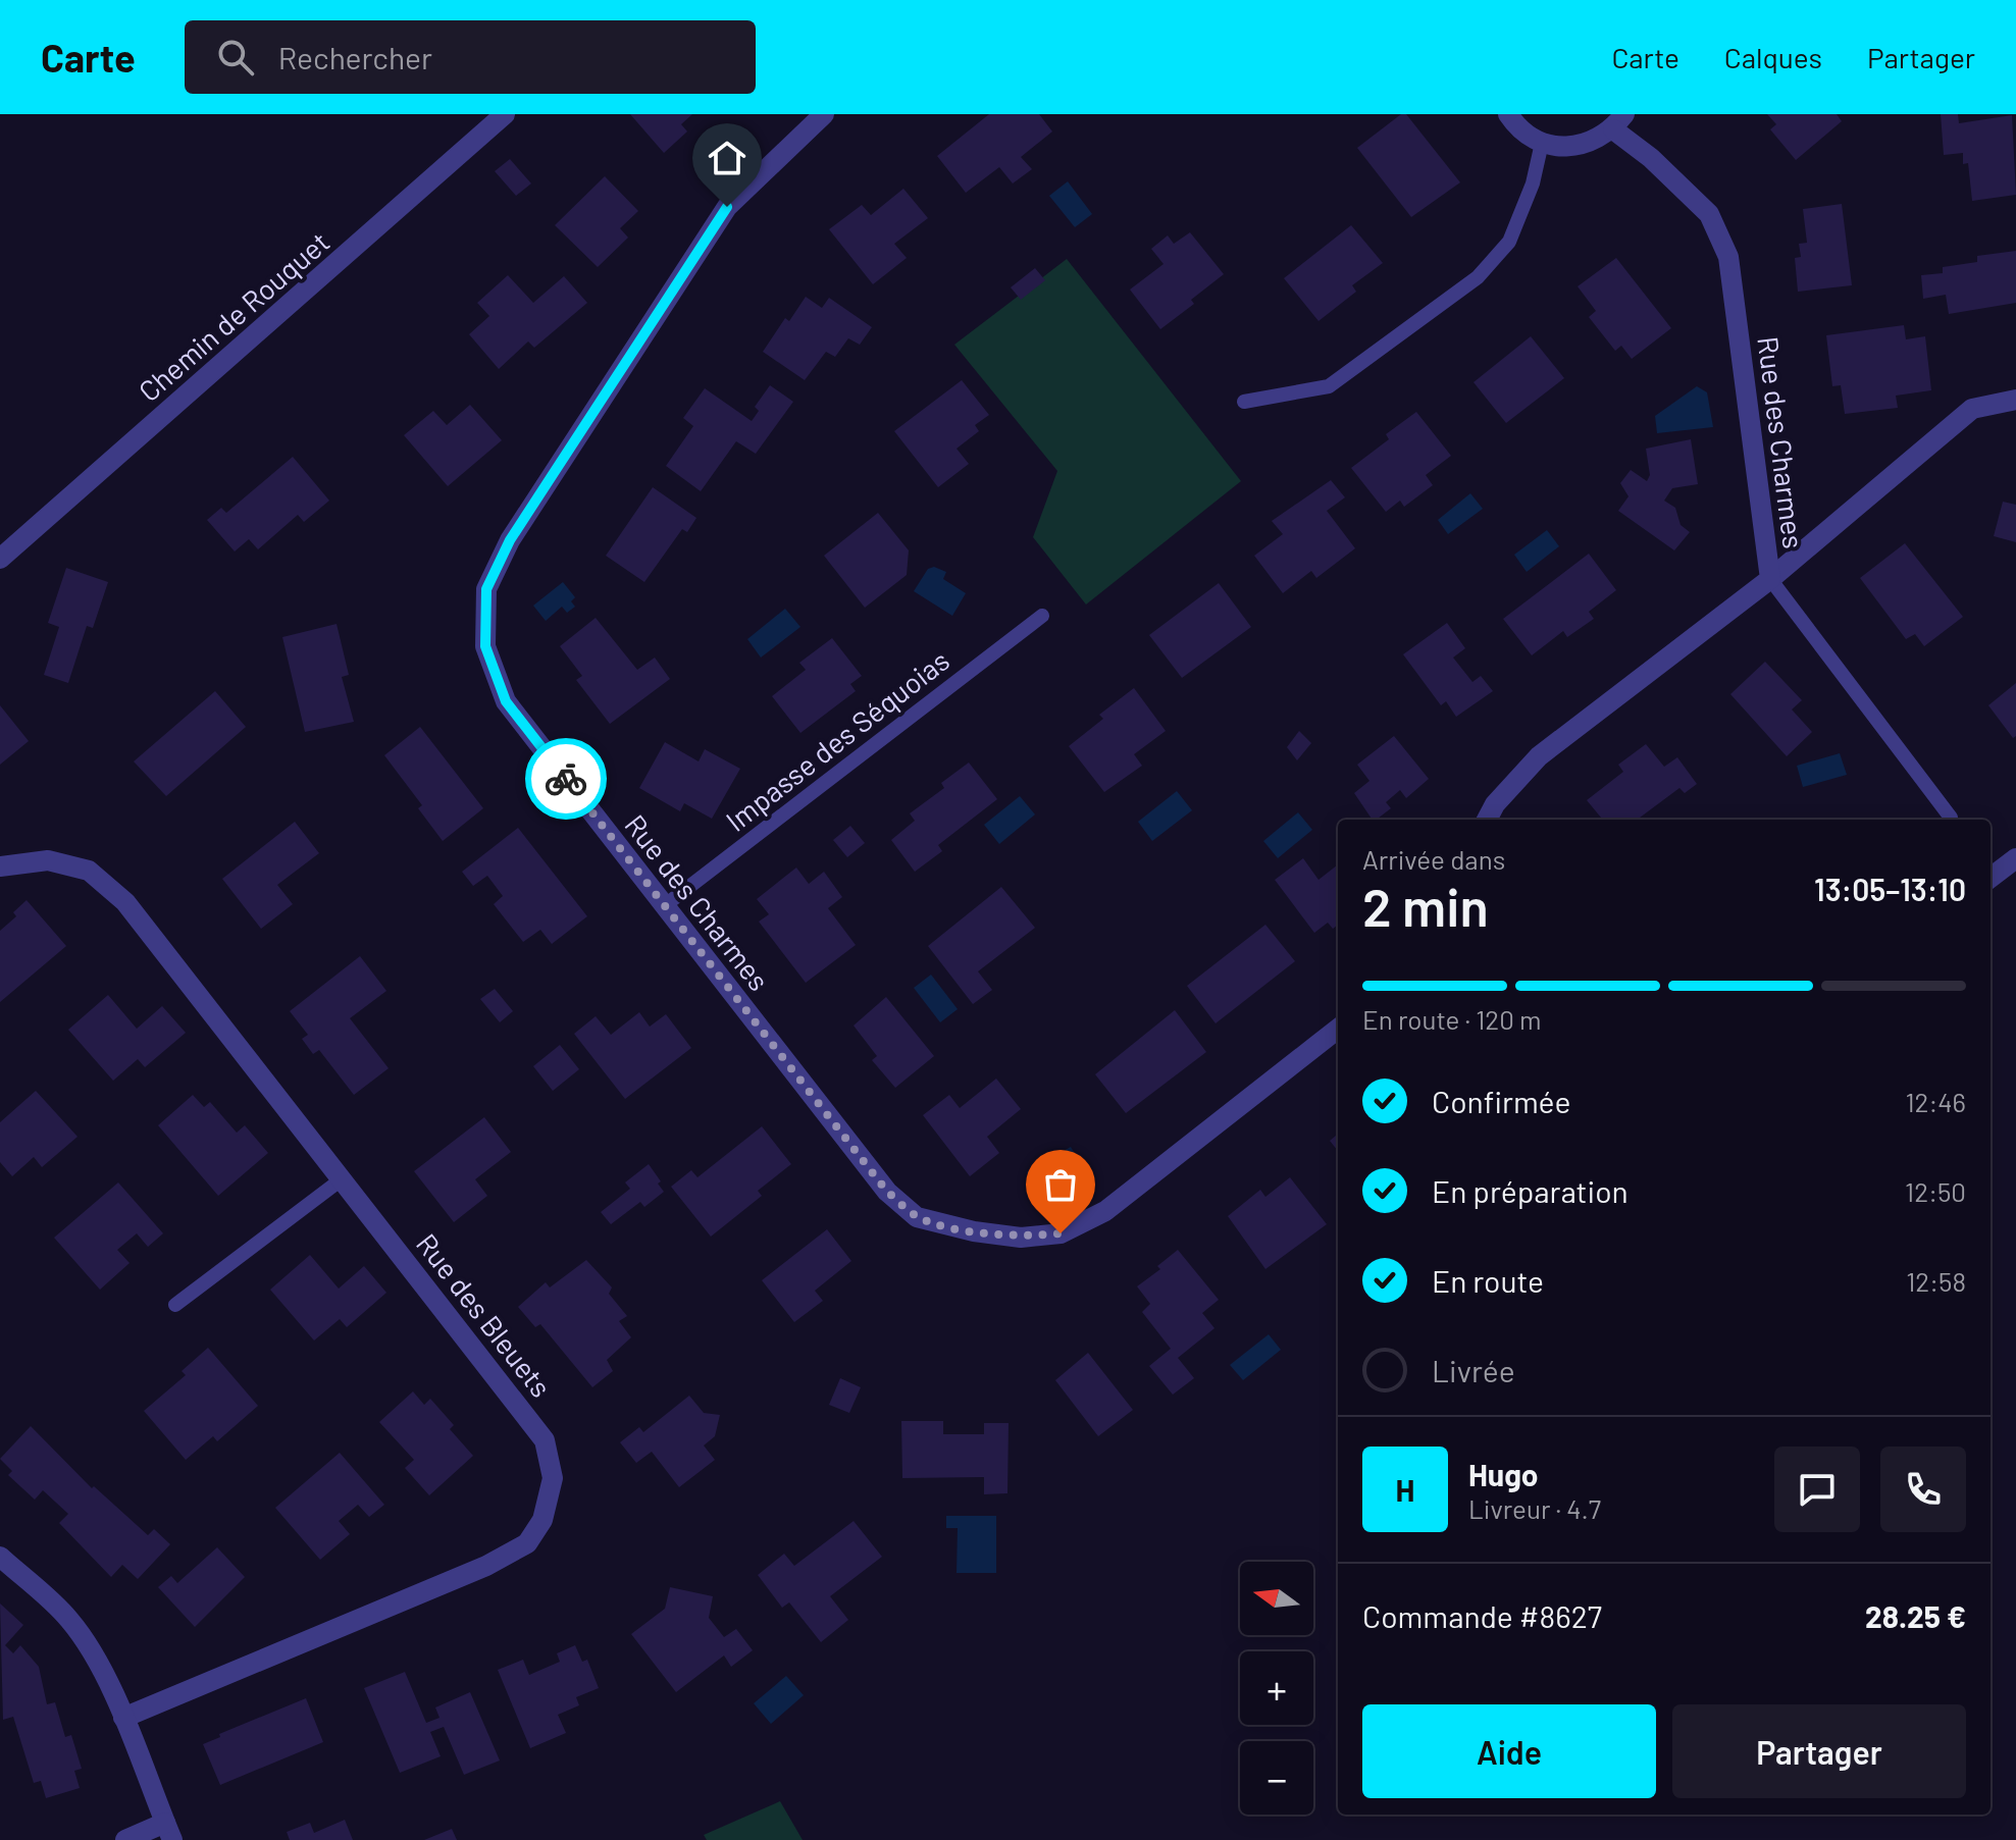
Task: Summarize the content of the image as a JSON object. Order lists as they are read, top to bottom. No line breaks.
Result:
{"streets":{"street":["Chemin de Rouquet","Rue des Charmes","Rue des Bleuets"],"lane":["Impasse des Séquoias"]},"crossings":[["Rue des Charmes","Impasse des Séquoias"]],"north":"left","page":{"header":"Carte","search":"Rechercher","nav":["Carte","Calques","Partager"],"heading":["2 min","Arrivée dans","13:05–13:10"],"panel":["Hugo","Livreur · 4.7","Commande #8627","28.25 €"],"bar":"En route · 120 m","list":[["Confirmée","12:46"],["En préparation","12:50"],["En route","12:58"],"Livrée"],"round":"H","map_buttons":["+","−"],"buttons":["Aide","Partager"]}}
